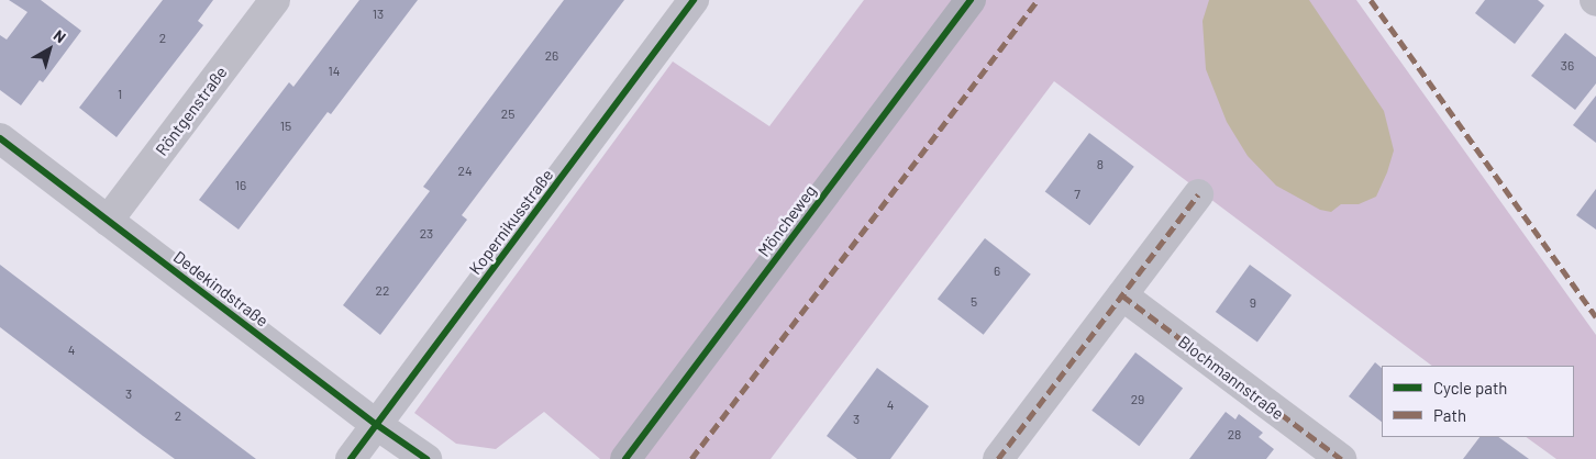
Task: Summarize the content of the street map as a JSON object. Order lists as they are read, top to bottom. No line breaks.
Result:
{"streets":{"main road":["Möncheweg"],"street":["Röntgenstraße","Kopernikusstraße","Dedekindstraße","Blochmannstraße"]},"crossings":[["Röntgenstraße","Dedekindstraße"],["Kopernikusstraße","Dedekindstraße"]],"house_numbers":["13","2","26","36","14","1","25","15","8","24","16","7","23","6","22","5","9","4","3","29","4","2","3","28"],"legend":["Cycle path","Path"],"north":"top right"}
